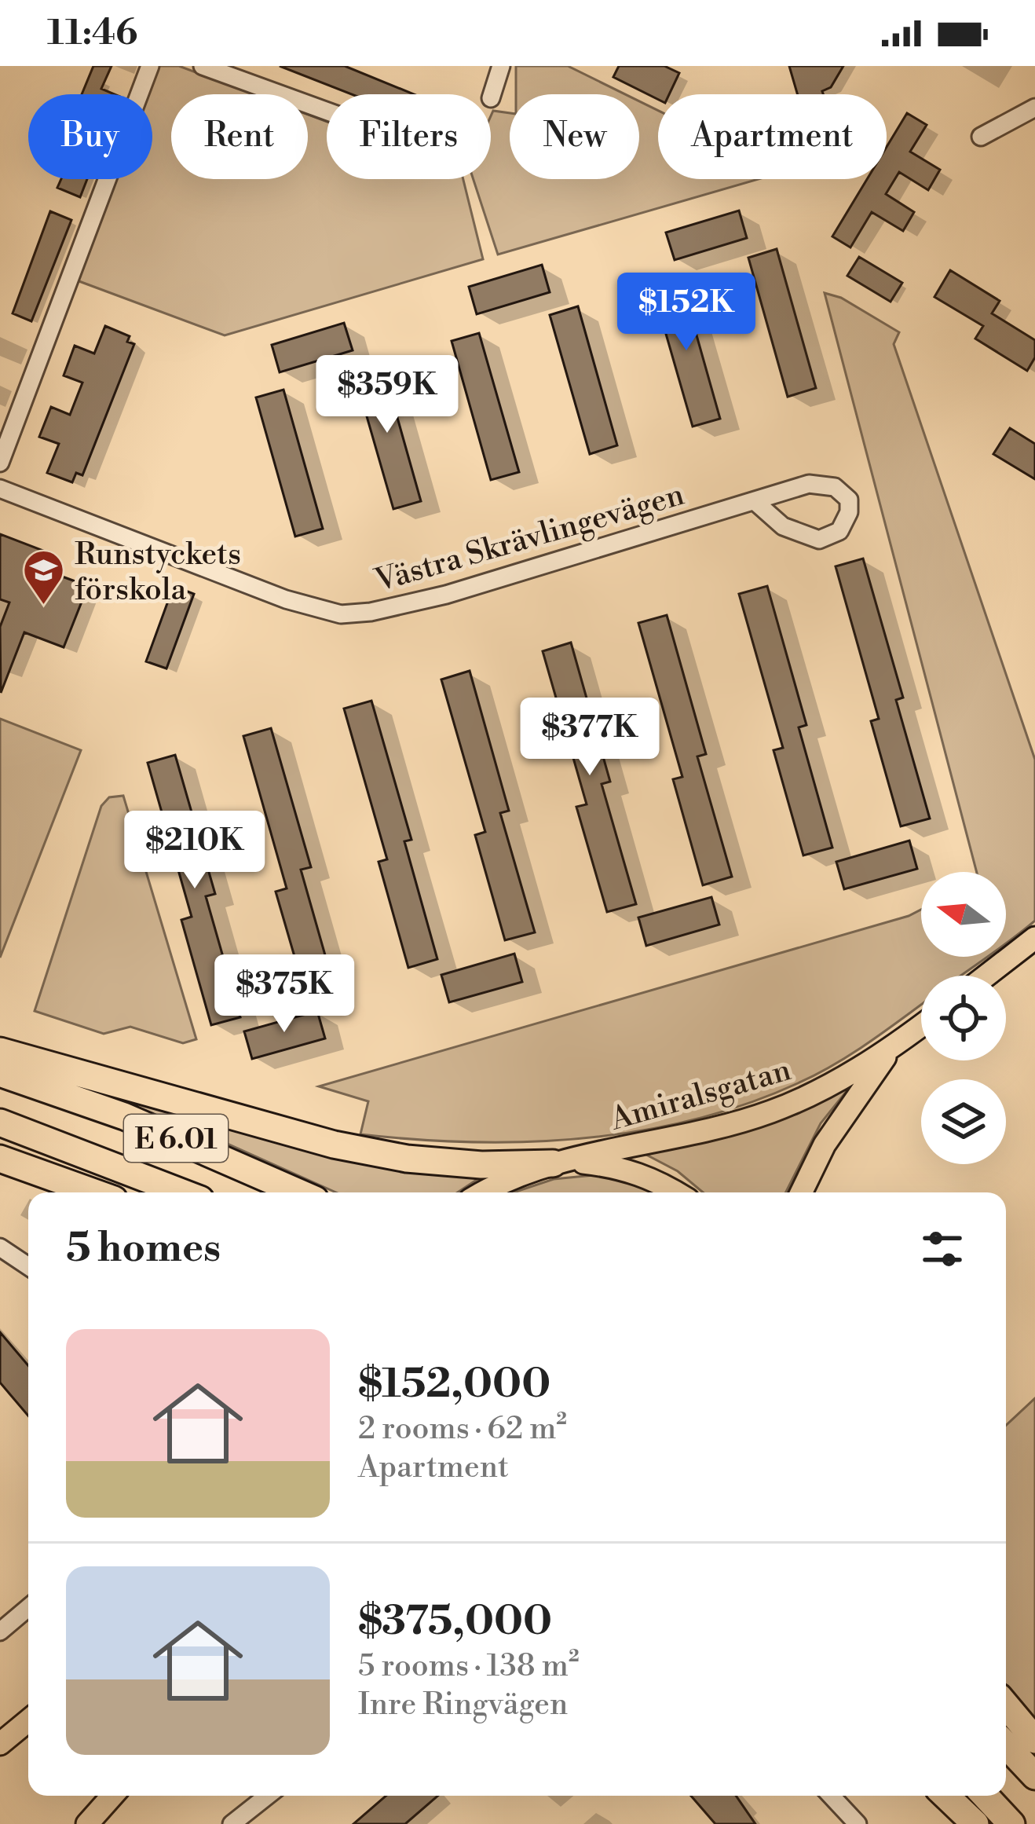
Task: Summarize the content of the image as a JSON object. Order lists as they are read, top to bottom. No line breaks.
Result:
{"streets":{"highway":["E 6.01"],"main road":["Amiralsgatan"],"street":["Västra Skrävlingevägen"]},"places":{"school or university":["Runstyckets förskola"]},"north":"left","page":{"status":"11:46","chip":["Buy","Rent","Filters","New","Apartment"],"price":["$152K","$359K","$377K","$210K","$375K"],"heading":"5 homes","list":[{"name":"$152,000","note":"2 rooms · 62 m² · Apartment"},{"name":"$375,000","note":"5 rooms · 138 m² · Inre Ringvägen"}]}}
